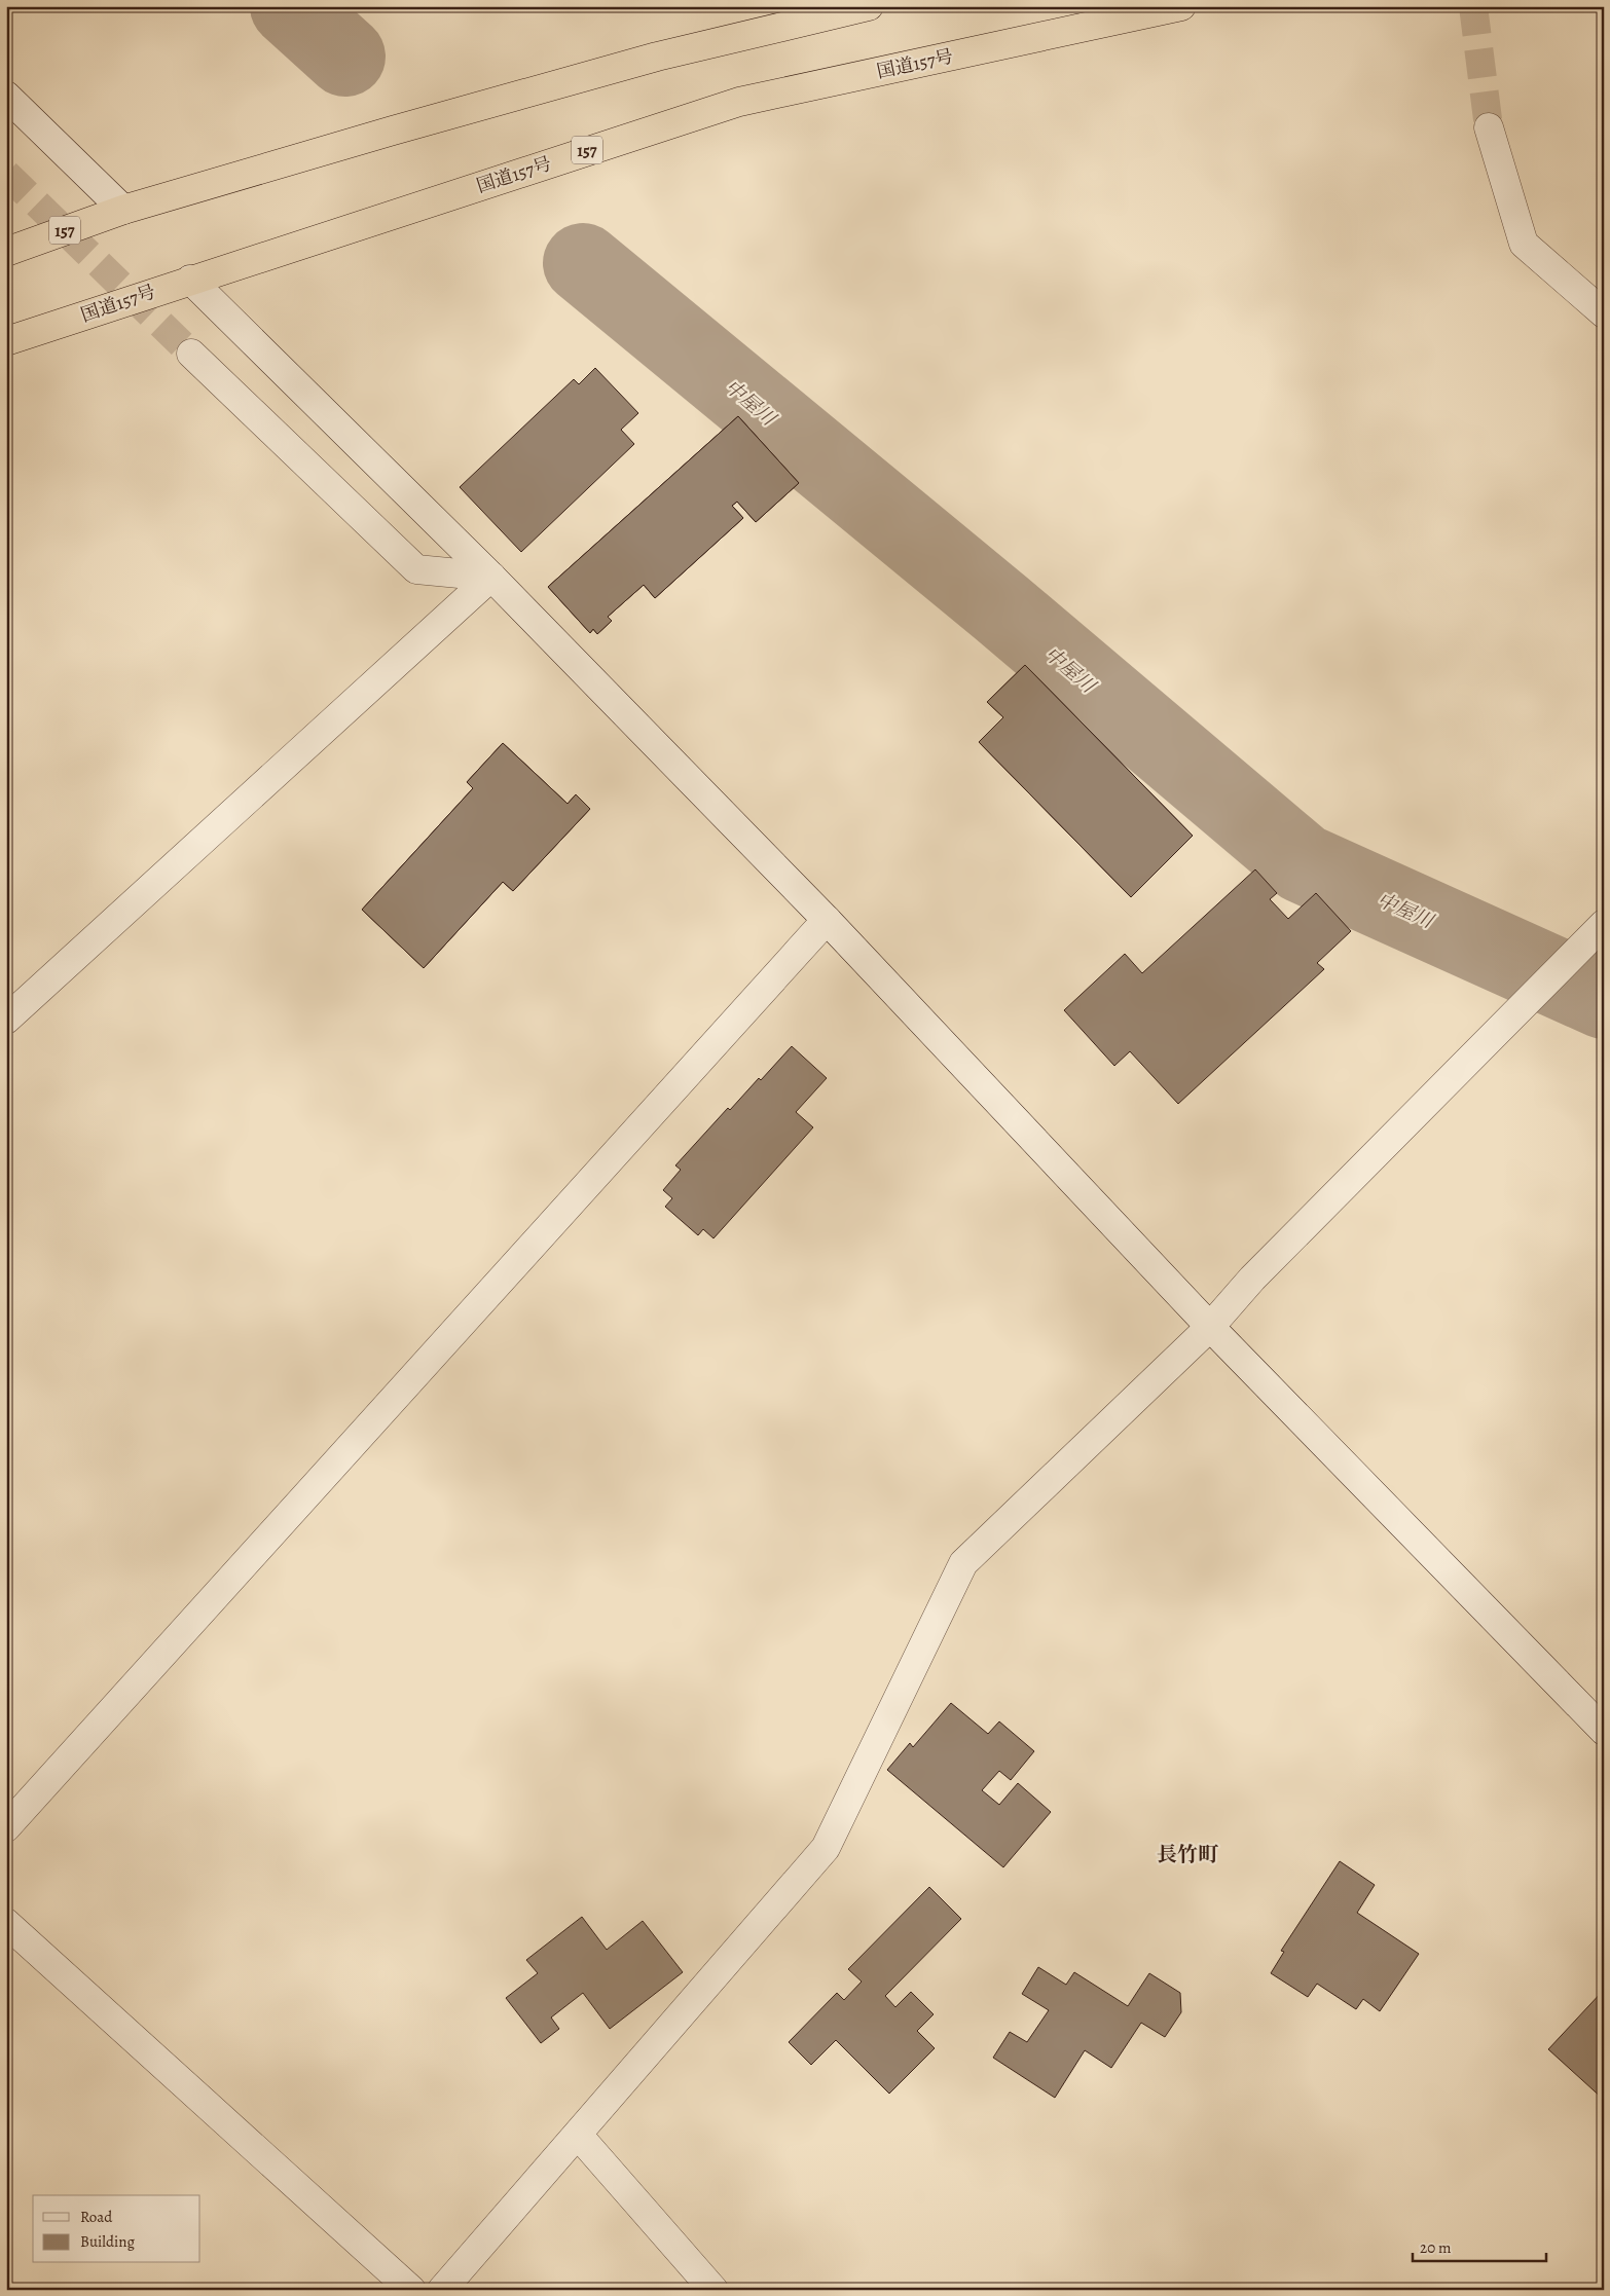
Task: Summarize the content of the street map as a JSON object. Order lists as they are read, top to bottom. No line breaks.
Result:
{"streets":{"highway":["国道157号","157"]},"districts":["長竹町"],"water":["中屋川"],"legend":["Road","Building"],"scale_bar":"20 m"}
